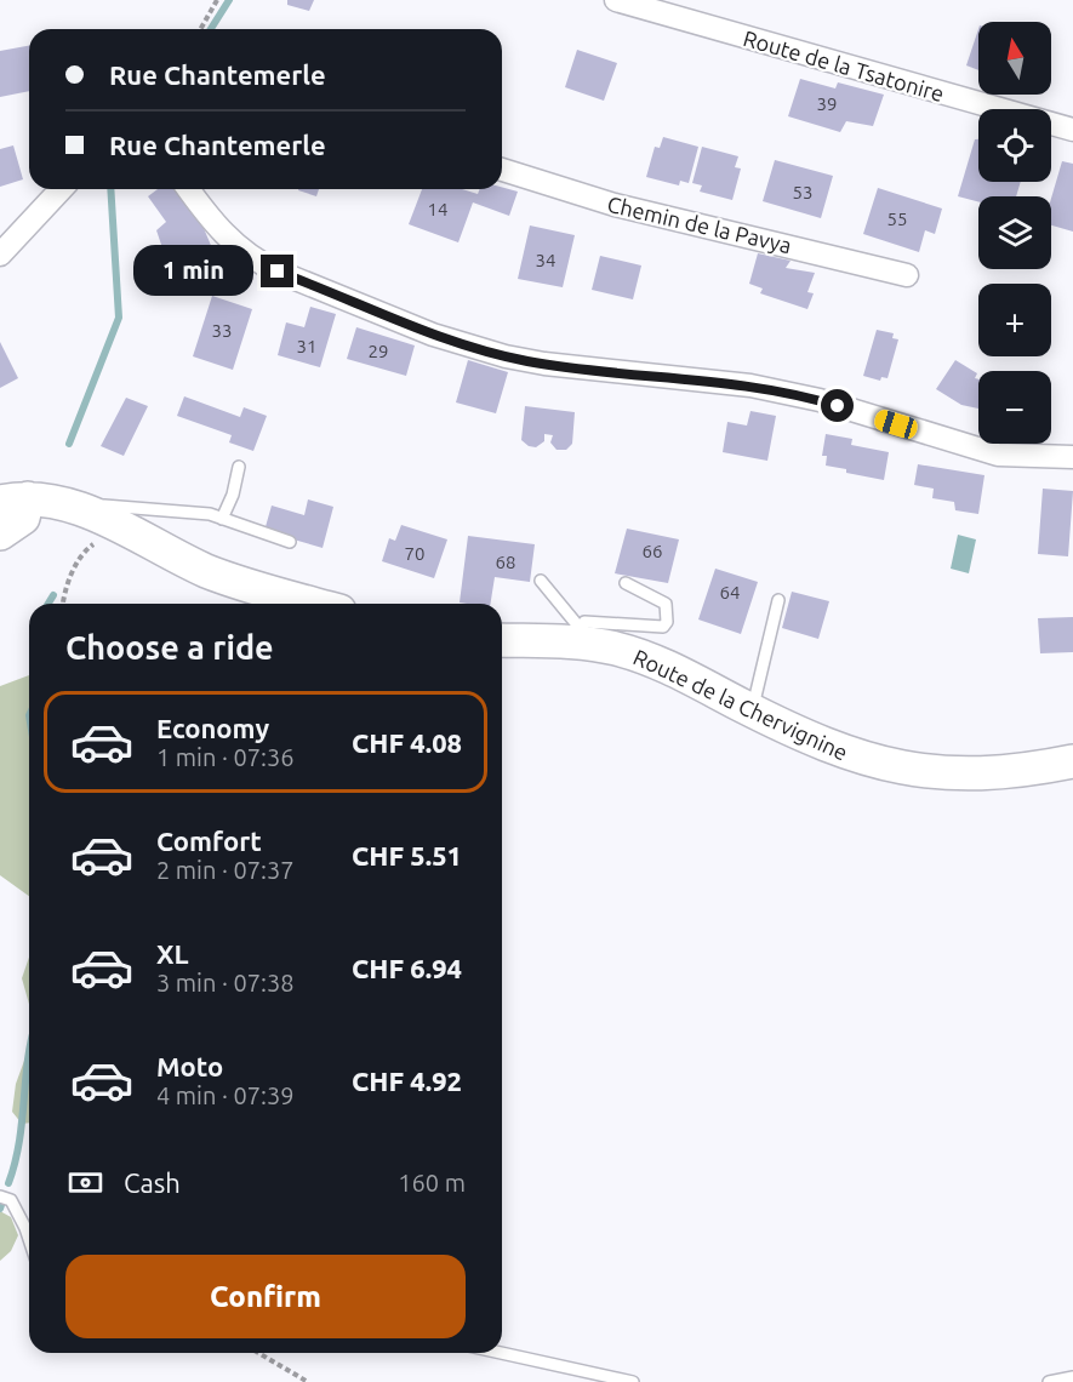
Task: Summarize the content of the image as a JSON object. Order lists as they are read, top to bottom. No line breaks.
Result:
{"streets":{"street":["Route de la Tsatonire","Chemin de la Pavya","Route de la Chervignine"]},"house_numbers":["39","53","14","55","34","33","31","29","66","70","68","64"],"north":"top","page":{"map_buttons":["+","−"],"banner":["Rue Chantemerle","Rue Chantemerle"],"bubble":"1 min","heading":"Choose a ride","list":[{"name":"Economy","note":"1 min · 07:36","value":"CHF 4.08"},{"name":"Comfort","note":"2 min · 07:37","value":"CHF 5.51"},{"name":"XL","note":"3 min · 07:38","value":"CHF 6.94"},{"name":"Moto","note":"4 min · 07:39","value":"CHF 4.92"}],"pay":["Cash","160 m"],"buttons":"Confirm"}}
